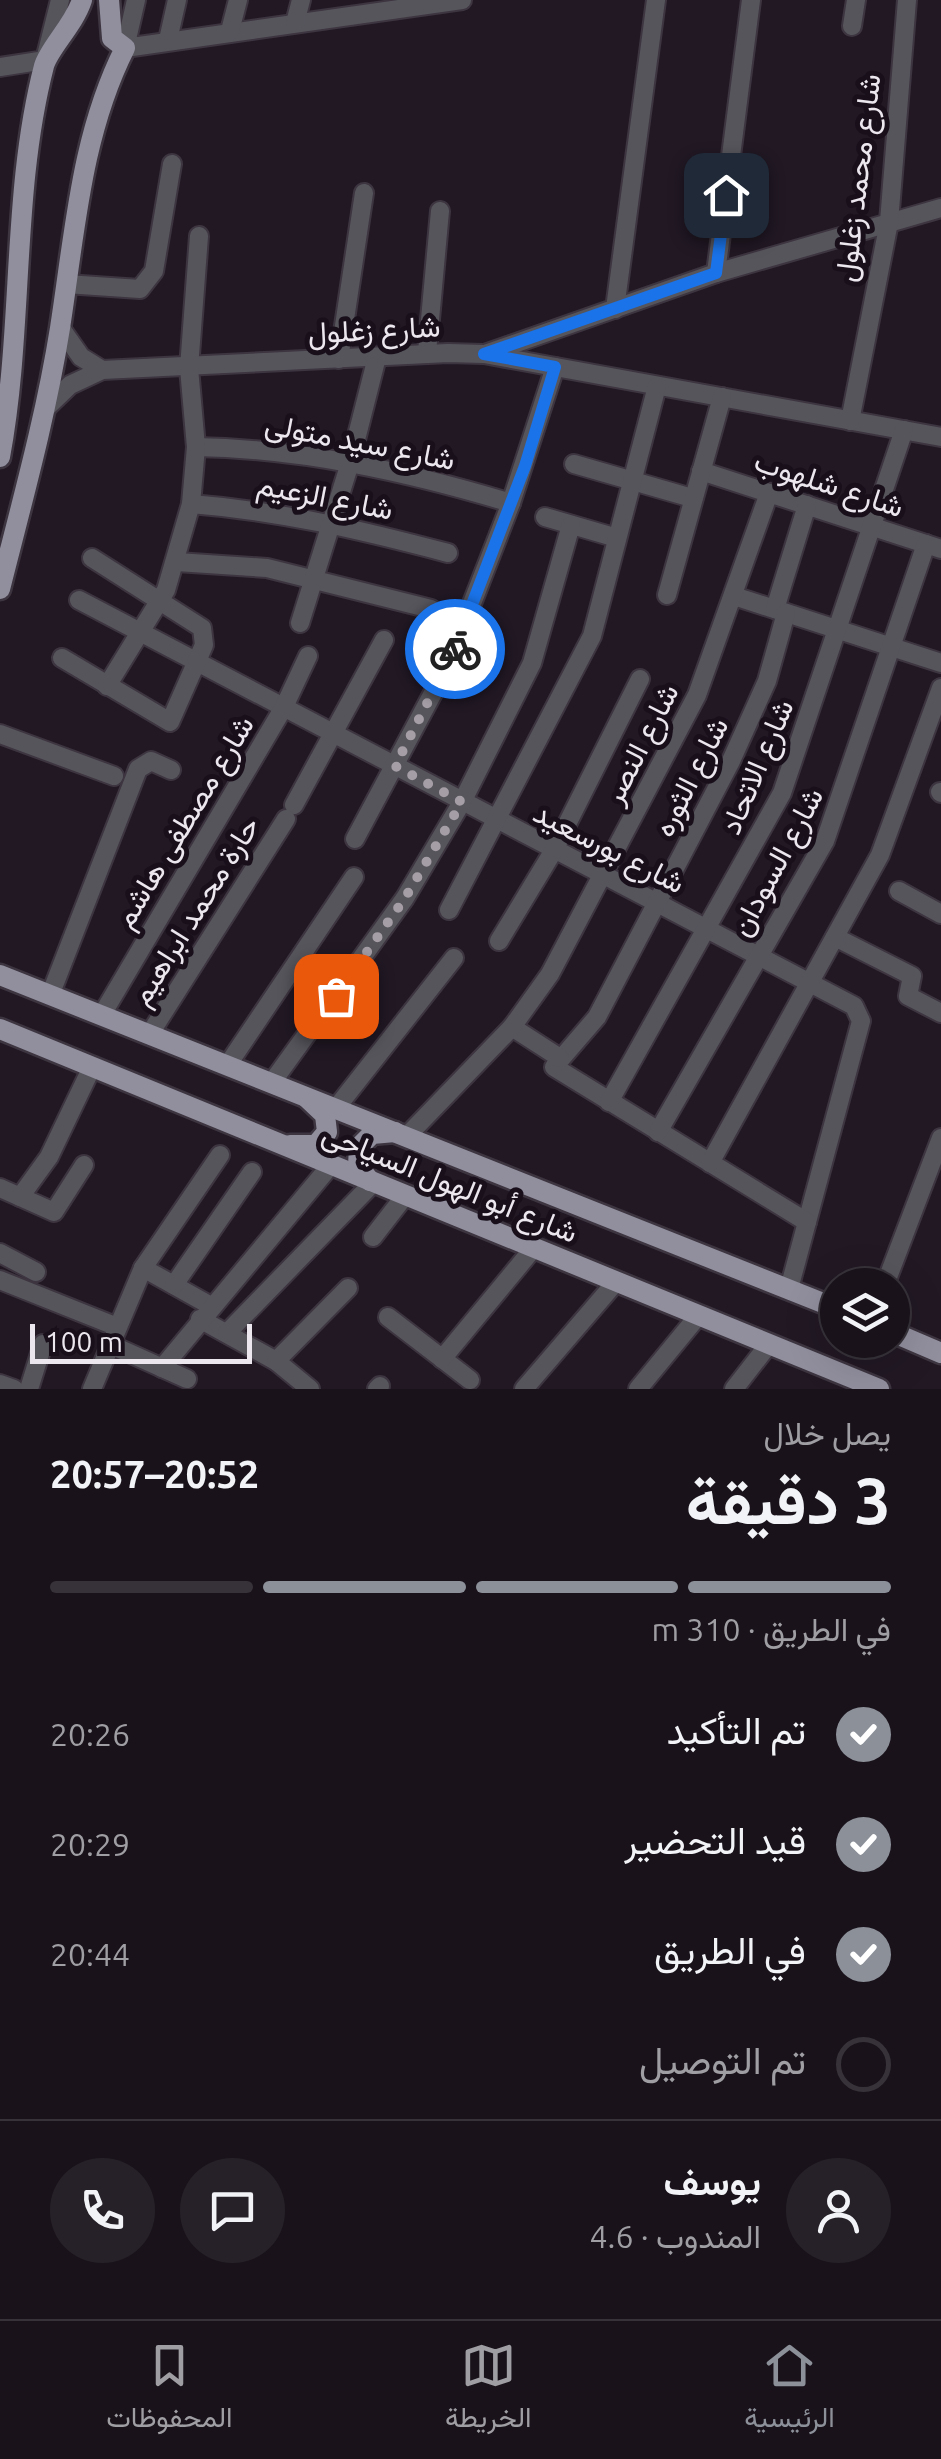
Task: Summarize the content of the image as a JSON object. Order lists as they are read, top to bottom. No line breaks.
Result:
{"streets":{"main road":["شارع أبو الهول السياحى"],"street":["شارع محمد زغلول","شارع زغلول","شارع سيد متولى","شارع شلهوب","شارع الزعيم","شارع النصر","شارع الاتحاد","شارع الثوره","شارع مصطفى هاشم","شارع بورسعيد","شارع السودان","حارة محمد ابراهيم"]},"crossings":[["شارع محمد زغلول","شارع زغلول"],["شارع زغلول","شارع الاتحاد"],["شارع شلهوب","شارع النصر"],["شارع شلهوب","شارع الاتحاد"],["شارع شلهوب","شارع الثوره"],["شارع شلهوب","شارع السودان"],["شارع النصر","شارع بورسعيد"],["شارع النصر","شارع أبو الهول السياحى"],["شارع الاتحاد","شارع بورسعيد"],["شارع الثوره","شارع بورسعيد"],["شارع مصطفى هاشم","شارع بورسعيد"],["شارع مصطفى هاشم","شارع أبو الهول السياحى"],["شارع بورسعيد","شارع السودان"],["شارع بورسعيد","حارة محمد ابراهيم"],["شارع بورسعيد","شارع أبو الهول السياحى"],["حارة محمد ابراهيم","شارع أبو الهول السياحى"]],"scale_bar":"100 m","page":{"scale":"100 m","heading":["3 دقيقة","يصل خلال","20:52–20:57"],"panel":["يوسف","المندوب · 4.6"],"bar":"في الطريق · 310 m","list":[["تم التأكيد","20:26"],["قيد التحضير","20:29"],["في الطريق","20:44"],"تم التوصيل"],"tabs":["الرئيسية","الخريطة","المحفوظات"]}}
